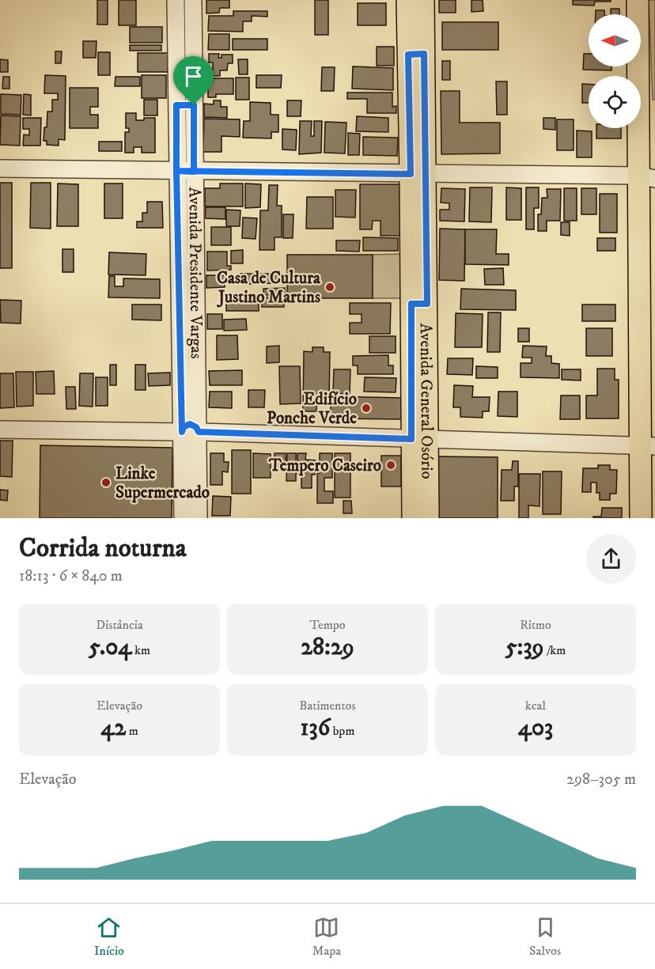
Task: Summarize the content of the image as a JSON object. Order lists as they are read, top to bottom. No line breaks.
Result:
{"streets":{"main road":["Avenida General Osório"],"street":["Avenida Presidente Vargas"]},"places":["Casa de Cultura Justino Martins","Edifício Ponche Verde","Tempero Caseiro","Linke Supermercado"],"north":"left","page":{"heading":["Corrida noturna","18:13 · 6 × 840 m"],"stats":[["Distância","5.04 km"],["Tempo","28:29"],["Ritmo","5:39 /km"],["Elevação","42 m"],["Batimentos","136 bpm"],["kcal","403"]],"chart":["Elevação","298–305 m"],"tabs":["Início","Mapa","Salvos"]}}
